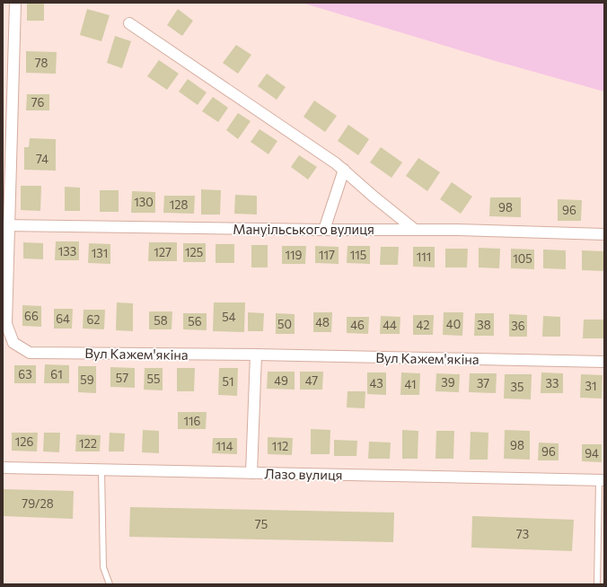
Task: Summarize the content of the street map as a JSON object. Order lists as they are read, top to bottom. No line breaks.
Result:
{"streets":{"street":["Мануільського вулиця","Вул Кажем'якіна","Лазо вулиця"]},"crossings":[["Мануільського вулиця","Вул Кажем'якіна"]],"house_numbers":["78","76","74","130","128","98","96","133","127","125","131","119","117","115","111","105","66","54","64","62","58","56","48","50","40","46","44","42","38","36","63","61","57","55","59","49","47","51","39","43","37","33","41","31","35","116","126","122","98","114","112","96","94","79/28","75","73"]}
